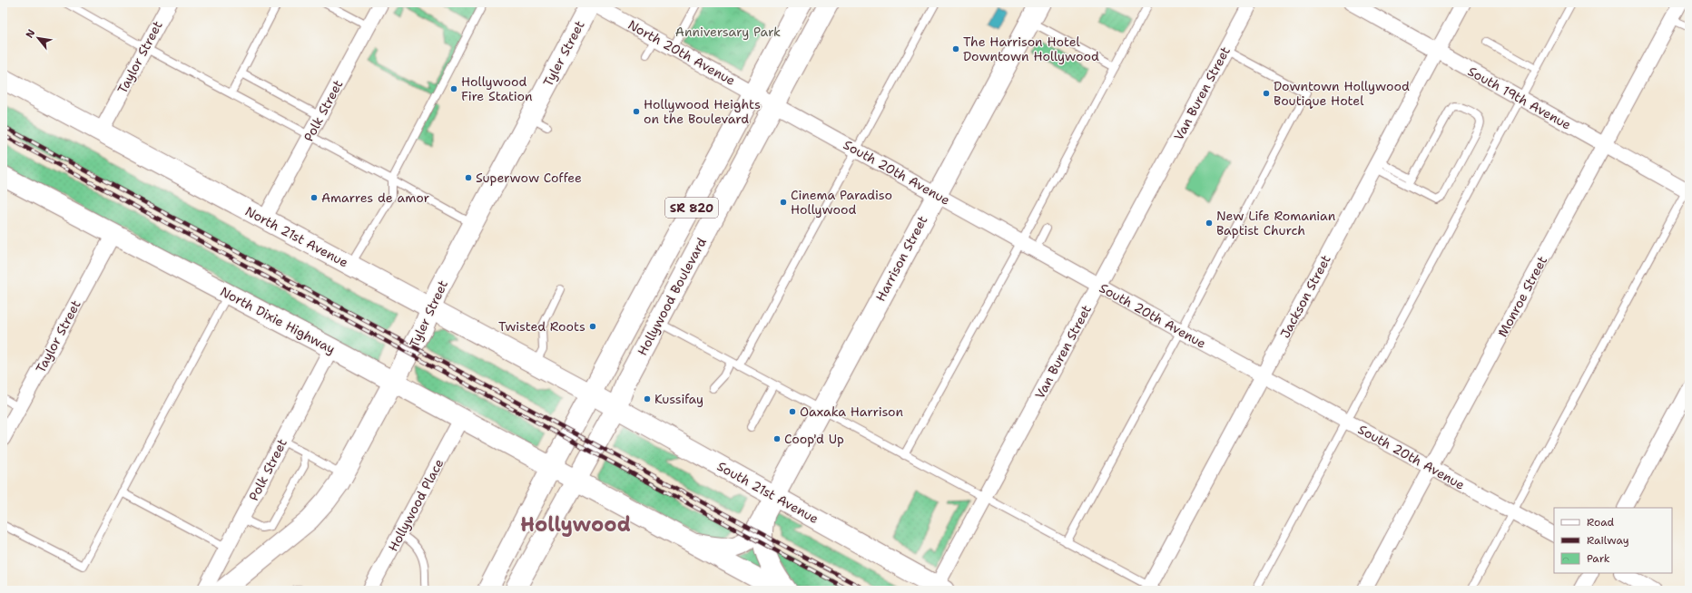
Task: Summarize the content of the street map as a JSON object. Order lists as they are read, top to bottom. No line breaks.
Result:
{"streets":{"main road":["Tyler Street","SR 820","North 21st Avenue","Harrison Street","Hollywood Boulevard","North Dixie Highway","South 21st Avenue"],"street":["North 20th Avenue","Taylor Street","Van Buren Street","South 19th Avenue","Polk Street","South 20th Avenue","Jackson Street","Monroe Street","Hollywood Place"]},"crossings":[["North 20th Avenue","Tyler Street"],["North 20th Avenue","South 20th Avenue"],["North 20th Avenue","Hollywood Boulevard"],["Tyler Street","North 21st Avenue"],["Tyler Street","North Dixie Highway"],["Taylor Street","North 21st Avenue"],["Taylor Street","North Dixie Highway"],["Van Buren Street","South 20th Avenue"],["Van Buren Street","South 21st Avenue"],["South 19th Avenue","Jackson Street"],["South 19th Avenue","Monroe Street"],["Polk Street","North 21st Avenue"],["Polk Street","North Dixie Highway"],["South 20th Avenue","Harrison Street"],["South 20th Avenue","Hollywood Boulevard"],["South 20th Avenue","Jackson Street"],["South 20th Avenue","Monroe Street"],["North 21st Avenue","Hollywood Boulevard"],["North 21st Avenue","South 21st Avenue"],["Harrison Street","North Dixie Highway"],["Harrison Street","South 21st Avenue"],["Hollywood Boulevard","North Dixie Highway"],["Hollywood Boulevard","South 21st Avenue"],["North Dixie Highway","Hollywood Place"]],"districts":["Hollywood"],"parks":["Anniversary Park"],"places":["The Harrison Hotel Downtown Hollywood","Hollywood Fire Station","Downtown Hollywood Boutique Hotel","Hollywood Heights on the Boulevard","Superwow Coffee","Amarres de amor","Cinema Paradiso Hollywood","New Life Romanian Baptist Church","Twisted Roots","Kussifay","Oaxaka Harrison","Coop'd Up"],"legend":["Road","Railway","Park"],"north":"top left"}
